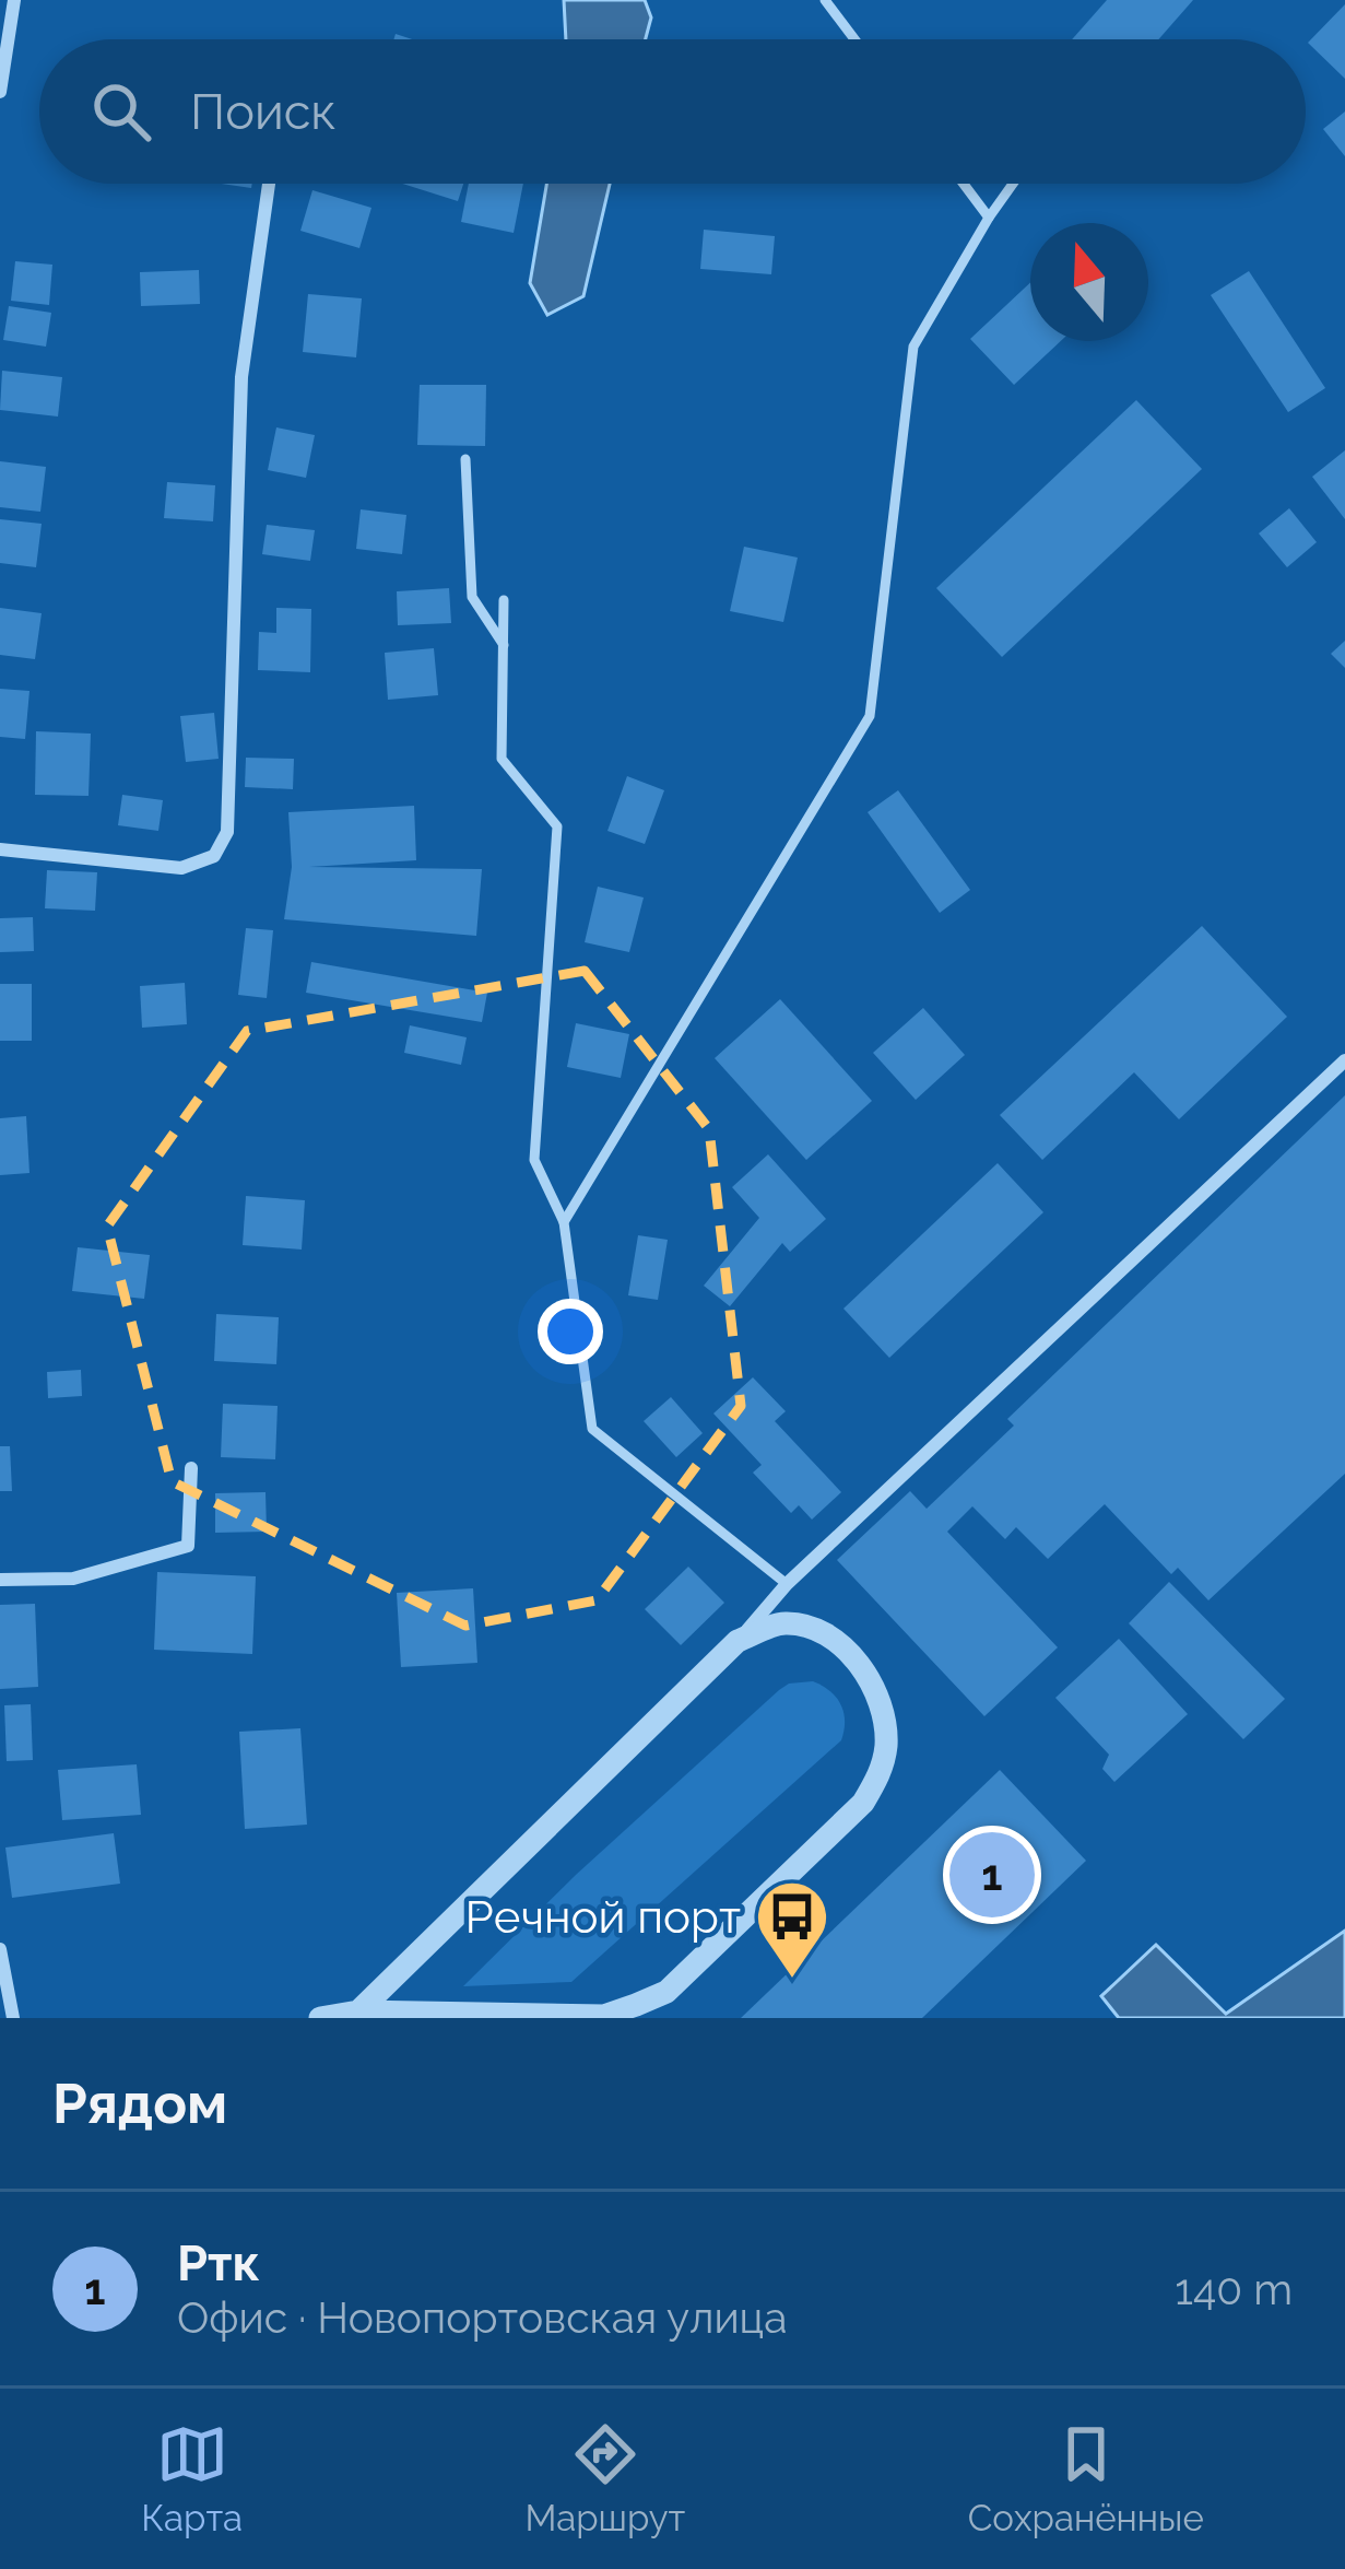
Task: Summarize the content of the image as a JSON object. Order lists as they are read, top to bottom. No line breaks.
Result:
{"places":{"bus stop":["Речной порт"]},"north":"top","page":{"search":"Поиск","pins":"1","heading":"Рядом","list":[{"mark":"1","name":"Ртк","note":"Офис · Новопортовская улица","value":"140 m"}],"nav":["Карта","Маршрут","Сохранённые"]}}
